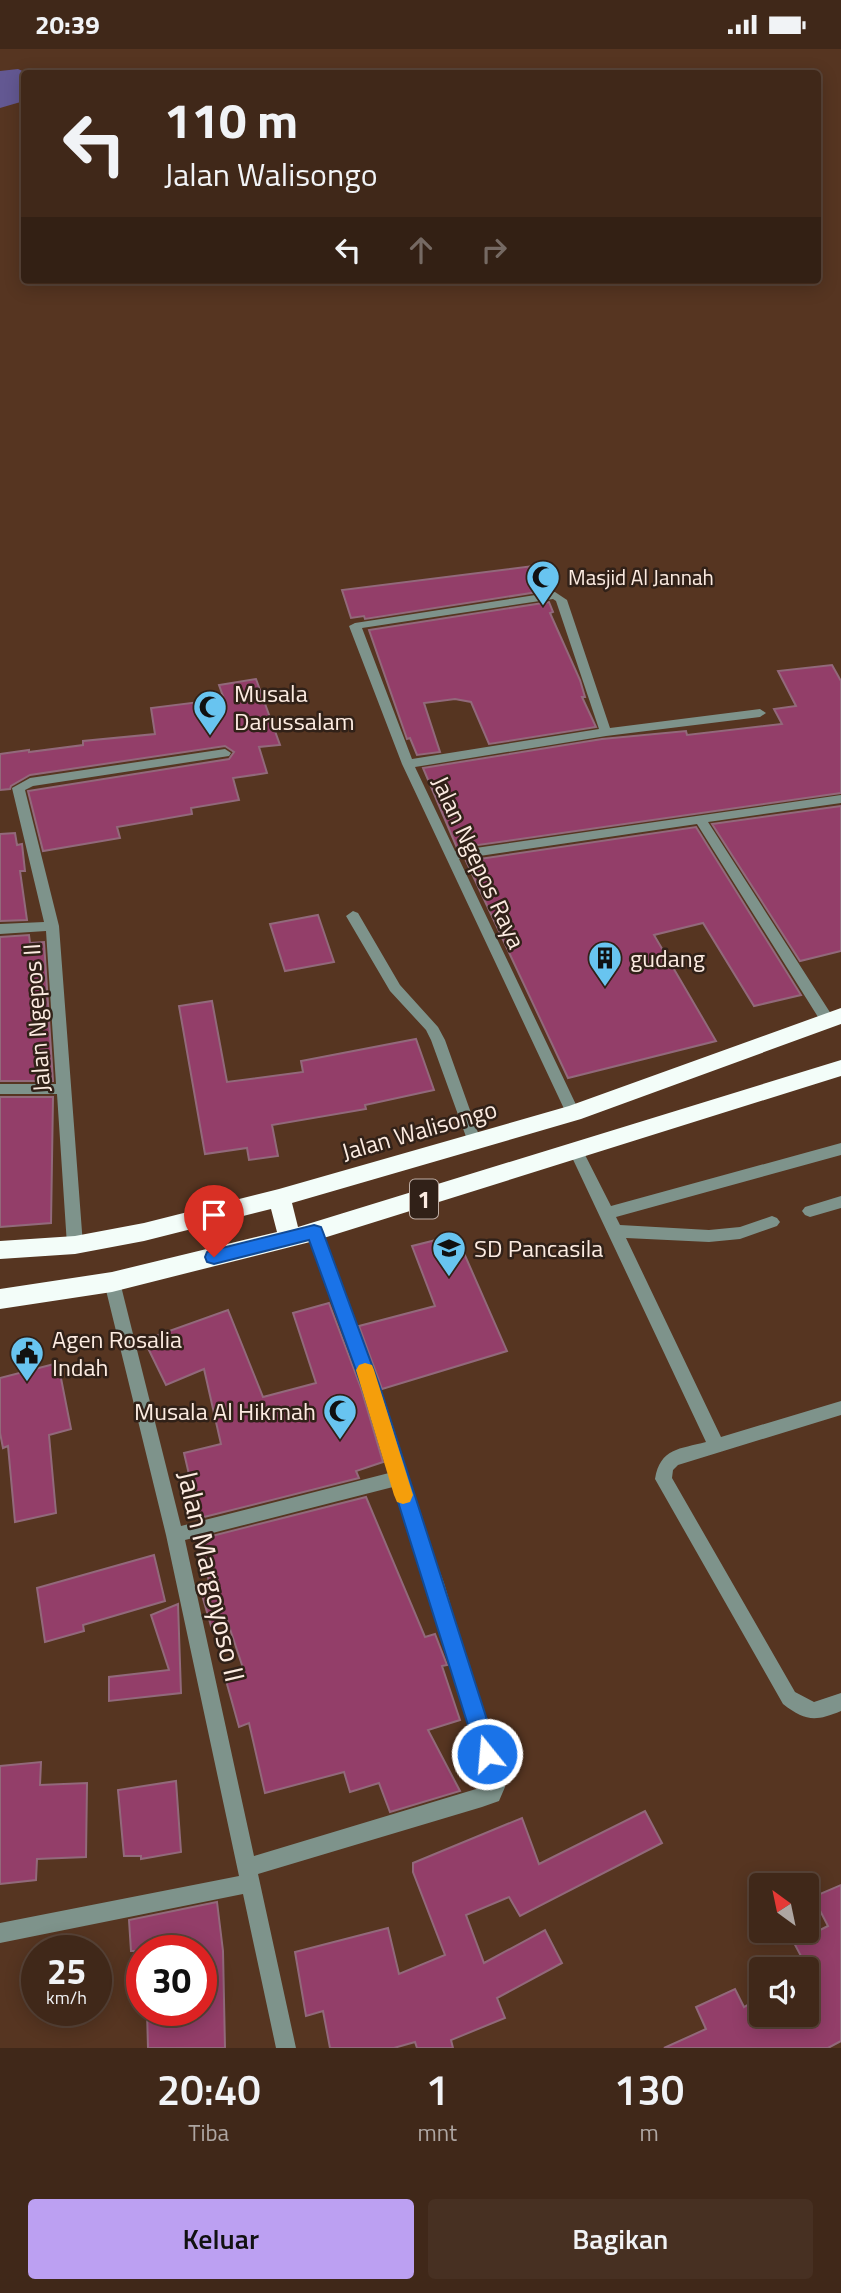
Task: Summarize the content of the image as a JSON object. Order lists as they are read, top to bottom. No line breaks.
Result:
{"streets":{"highway":["Jalan Walisongo","1"],"street":["Jalan Ngepos Raya","Jalan Ngepos II","Jalan Margoyoso II"]},"crossings":[["Jalan Ngepos Raya","Jalan Walisongo"],["Jalan Ngepos II","Jalan Walisongo"],["1","Jalan Margoyoso II"]],"places":{"mosque":["Masjid Al Jannah","Musala Darussalam","Musala Al Hikmah"],"building":["gudang"],"school or university":["SD Pancasila"],"public building":["Agen Rosalia Indah"]},"north":"top left","page":{"status":"20:39","turn":["110 m","Jalan Walisongo"],"speed":"25 km/h","limit":"30","eta":["20:40","Tiba","1","mnt","130","m"],"buttons":["Keluar","Bagikan"]}}
